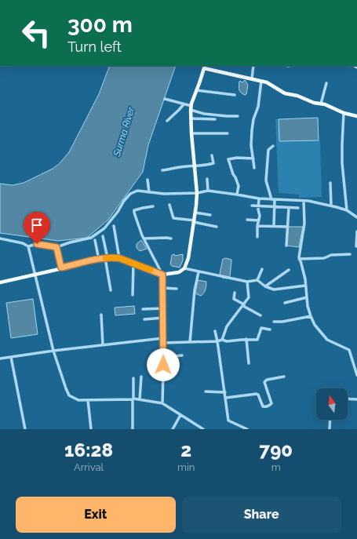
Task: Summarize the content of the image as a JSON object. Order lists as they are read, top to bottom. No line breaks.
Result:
{"water":["Surma River"],"north":"top","page":{"turn":["300 m","Turn left"],"eta":["16:28","Arrival","2","min","790","m"],"buttons":["Exit","Share"]}}
